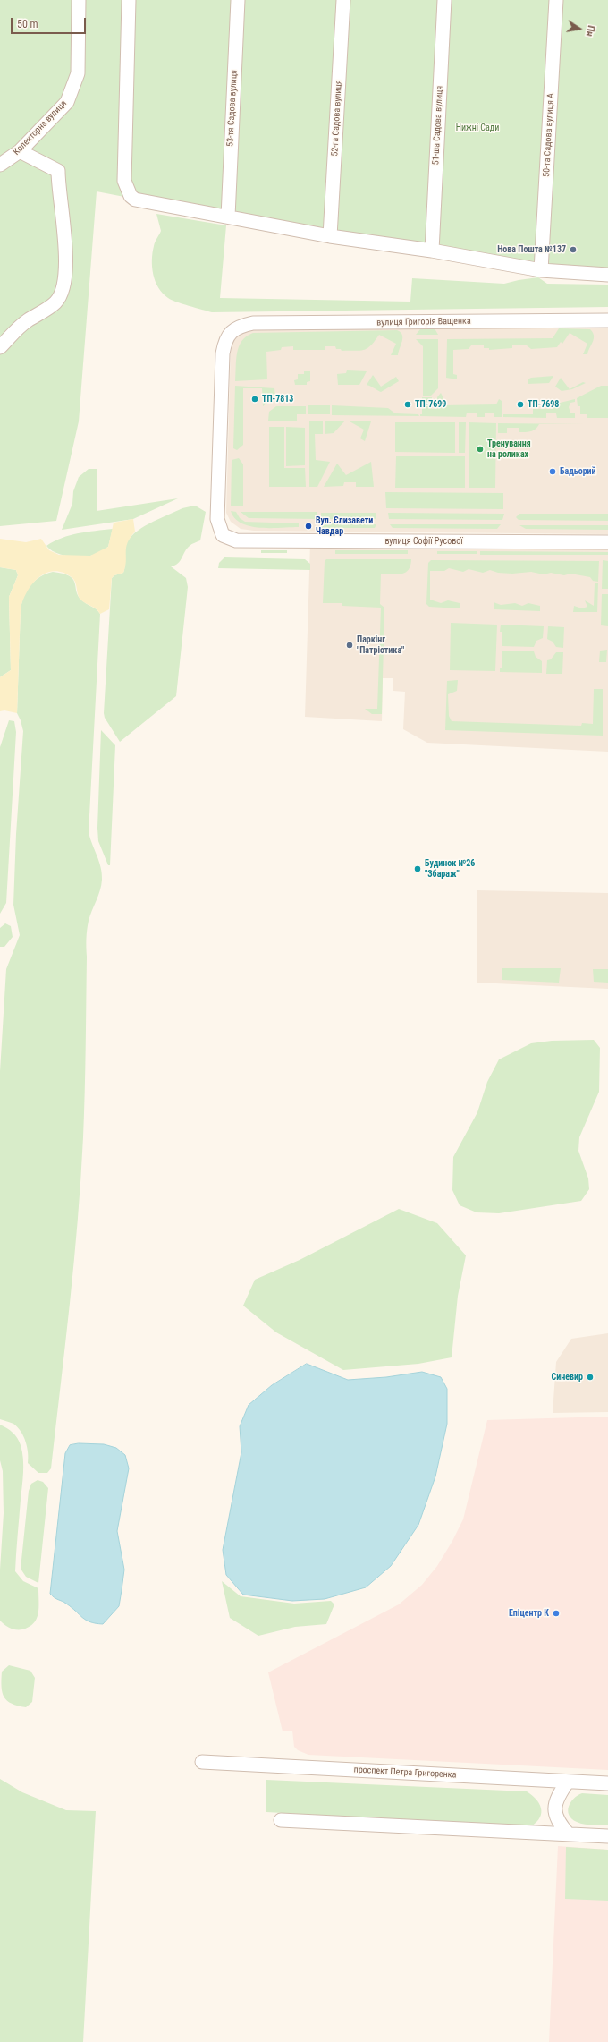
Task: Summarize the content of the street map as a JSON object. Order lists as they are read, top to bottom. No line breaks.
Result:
{"streets":{"street":["53-тя Садова вулиця","52-га Садова вулиця","51-ша Садова вулиця","Колекторна вулиця","50-та Садова вулиця А","вулиця Григорія Ващенка","вулиця Софії Русової","проспект Петра Григоренка"]},"crossings":[["вулиця Григорія Ващенка","вулиця Софії Русової"]],"parks":["Нижні Сади"],"places":["Нова Пошта №137","ТП-7813","ТП-7699","ТП-7698","Тренування на роликах","Бадьорий","Вул. Єлизавети Чавдар","Паркінг \"Патріотика\"","Будинок №26 \"Збараж\"","Синевир","Епіцентр К"],"scale_bar":"50 m","north":"right"}
